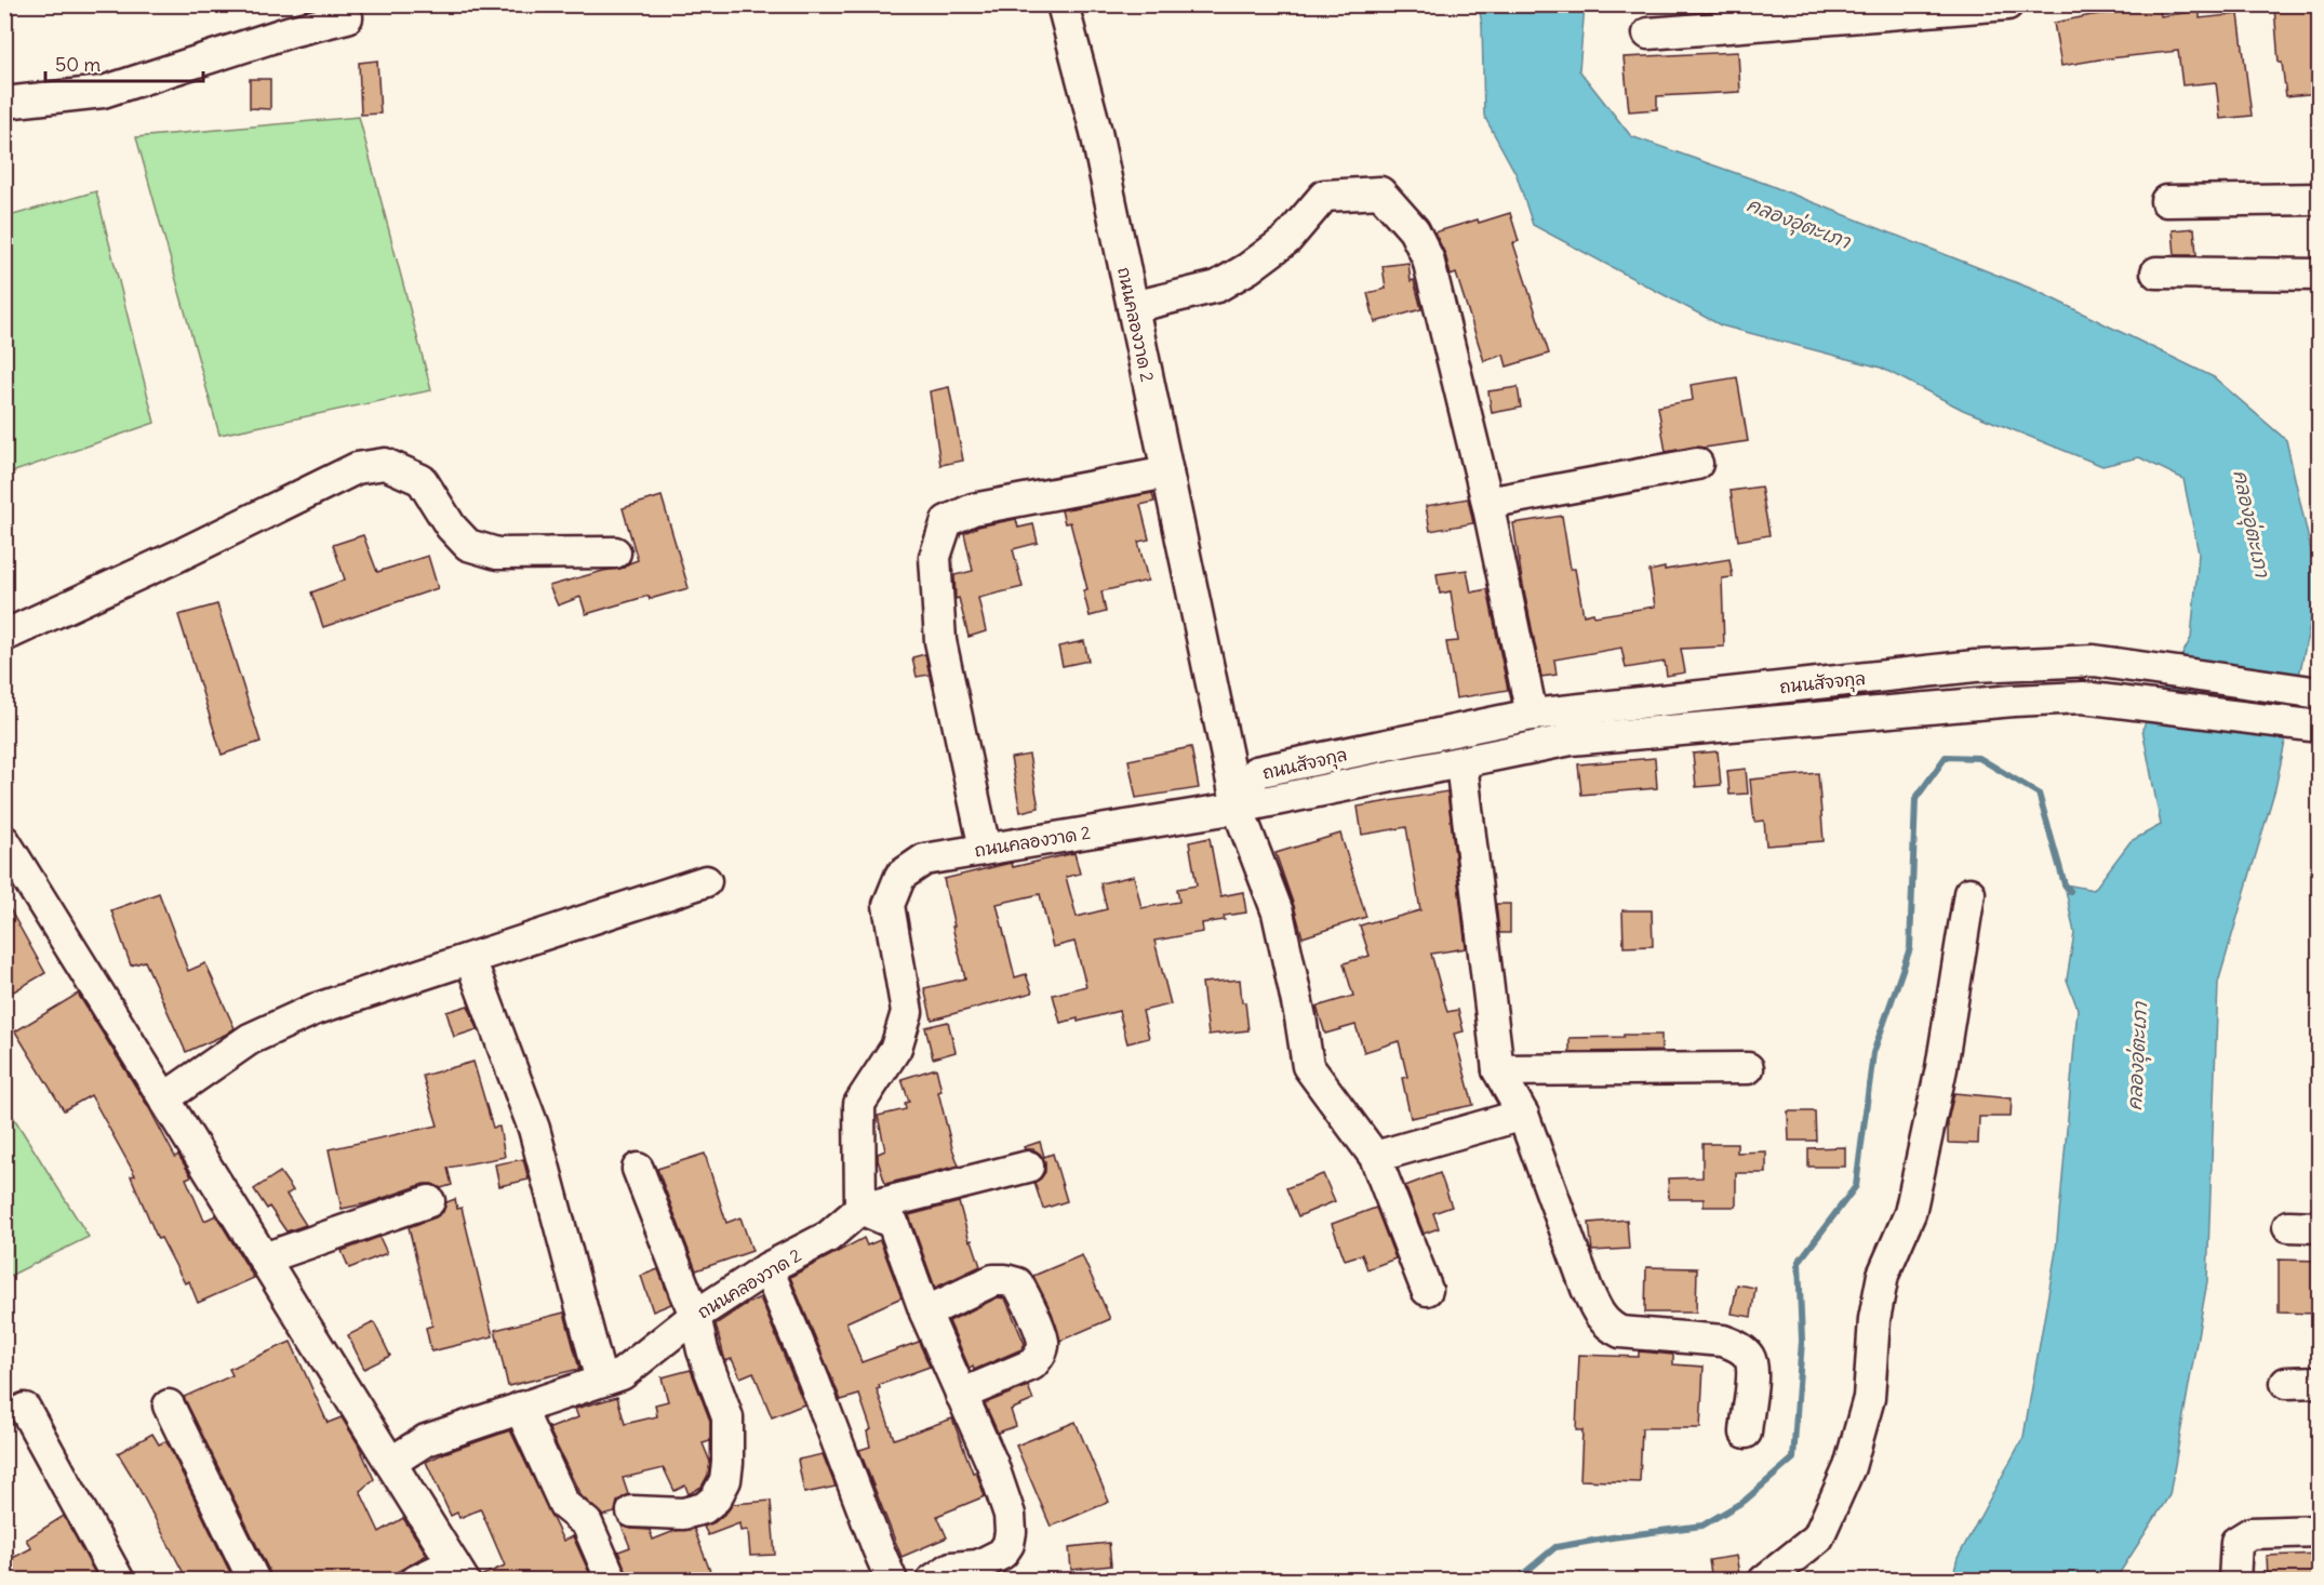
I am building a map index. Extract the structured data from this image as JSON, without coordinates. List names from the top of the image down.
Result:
{
  "streets": {
    "street": ["ถนนคลองวาด 2", "ถนนสัจจกุล"]
  },
  "crossings": [
    ["ถนนคลองวาด 2", "ถนนสัจจกุล"]
  ],
  "water": ["คลองอุ่ตะเภา"],
  "scale_bar": "50 m"
}
